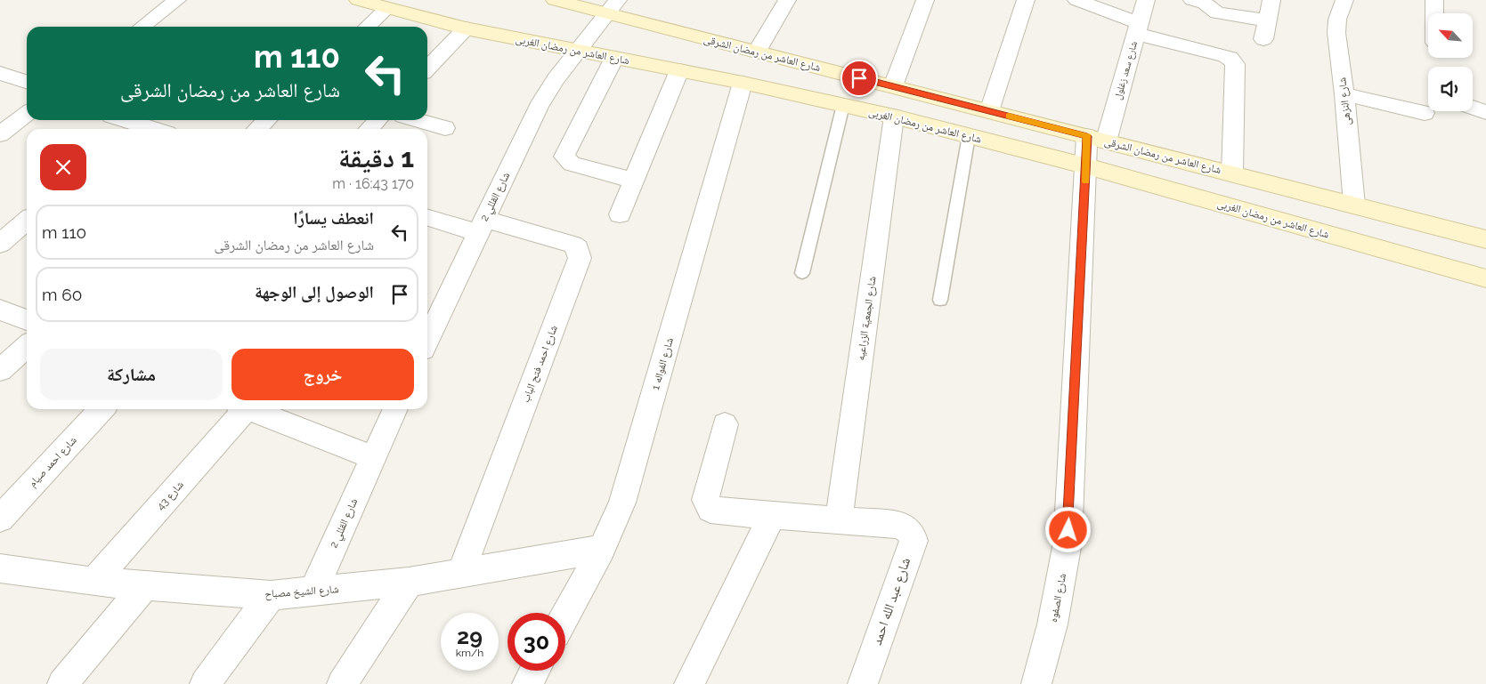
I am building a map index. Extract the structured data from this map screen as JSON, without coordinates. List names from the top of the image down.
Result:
{
  "streets": {
    "street": [
      "شارع العاشر من رمضان الغربى",
      "شارع العاشر من رمضان الشرقى",
      "شارع سعد زغلول",
      "شارع النزهى",
      "شارع القللي 2",
      "شارع الجمعية الزراعيه",
      "شارع احمد فتح الباب",
      "شارع الفواله 1",
      "شارع احمد صيام",
      "شارع 43",
      "شارع الشيخ مصباح",
      "شارع الصفوه",
      "شارع عبد الله احمد"
    ]
  },
  "crossings": [
    ["شارع العاشر من رمضان الغربى", "شارع القللي 2"],
    ["شارع العاشر من رمضان الغربى", "شارع الجمعية الزراعيه"],
    ["شارع العاشر من رمضان الغربى", "شارع الفواله 1"],
    ["شارع العاشر من رمضان الغربى", "شارع الصفوه"],
    ["شارع العاشر من رمضان الشرقى", "شارع سعد زغلول"],
    ["شارع العاشر من رمضان الشرقى", "شارع النزهى"],
    ["شارع العاشر من رمضان الشرقى", "شارع القللي 2"],
    ["شارع العاشر من رمضان الشرقى", "شارع الصفوه"],
    ["شارع سعد زغلول", "شارع الصفوه"],
    ["شارع القللي 2", "شارع احمد فتح الباب"],
    ["شارع القللي 2", "شارع الشيخ مصباح"],
    ["شارع الجمعية الزراعيه", "شارع عبد الله احمد"],
    ["شارع احمد فتح الباب", "شارع الشيخ مصباح"],
    ["شارع الفواله 1", "شارع الشيخ مصباح"],
    ["شارع 43", "شارع الشيخ مصباح"]
  ],
  "north": "top left",
  "page": {
    "turn": ["110 m", "شارع العاشر من رمضان الشرقى"],
    "heading": ["1 دقيقة", "170 m · 16:43"],
    "list": [
      {
        "name": "انعطف يسارًا",
        "note": "شارع العاشر من رمضان الشرقى",
        "value": "110 m"
      },
      {
        "name": "الوصول إلى الوجهة",
        "value": "60 m"
      }
    ],
    "buttons": ["خروج", "مشاركة"],
    "speed": "29 km/h",
    "limit": "30"
  }
}
